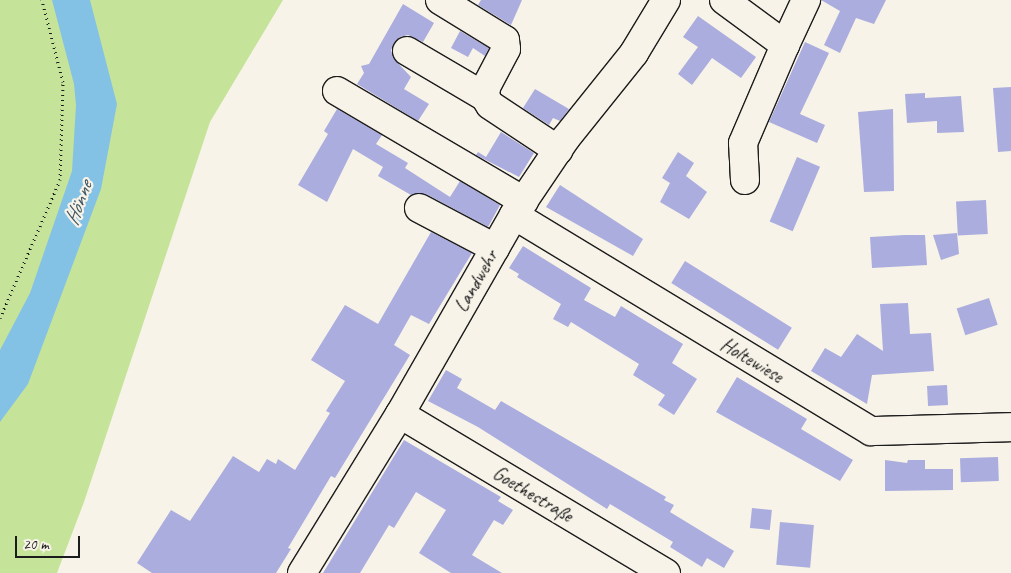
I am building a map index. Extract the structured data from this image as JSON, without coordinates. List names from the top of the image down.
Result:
{
  "streets": {
    "street": ["Landwehr", "Holtewiese", "Goethestraße"]
  },
  "crossings": [
    ["Landwehr", "Holtewiese"],
    ["Landwehr", "Goethestraße"]
  ],
  "water": ["Hönne"],
  "scale_bar": "20 m"
}
